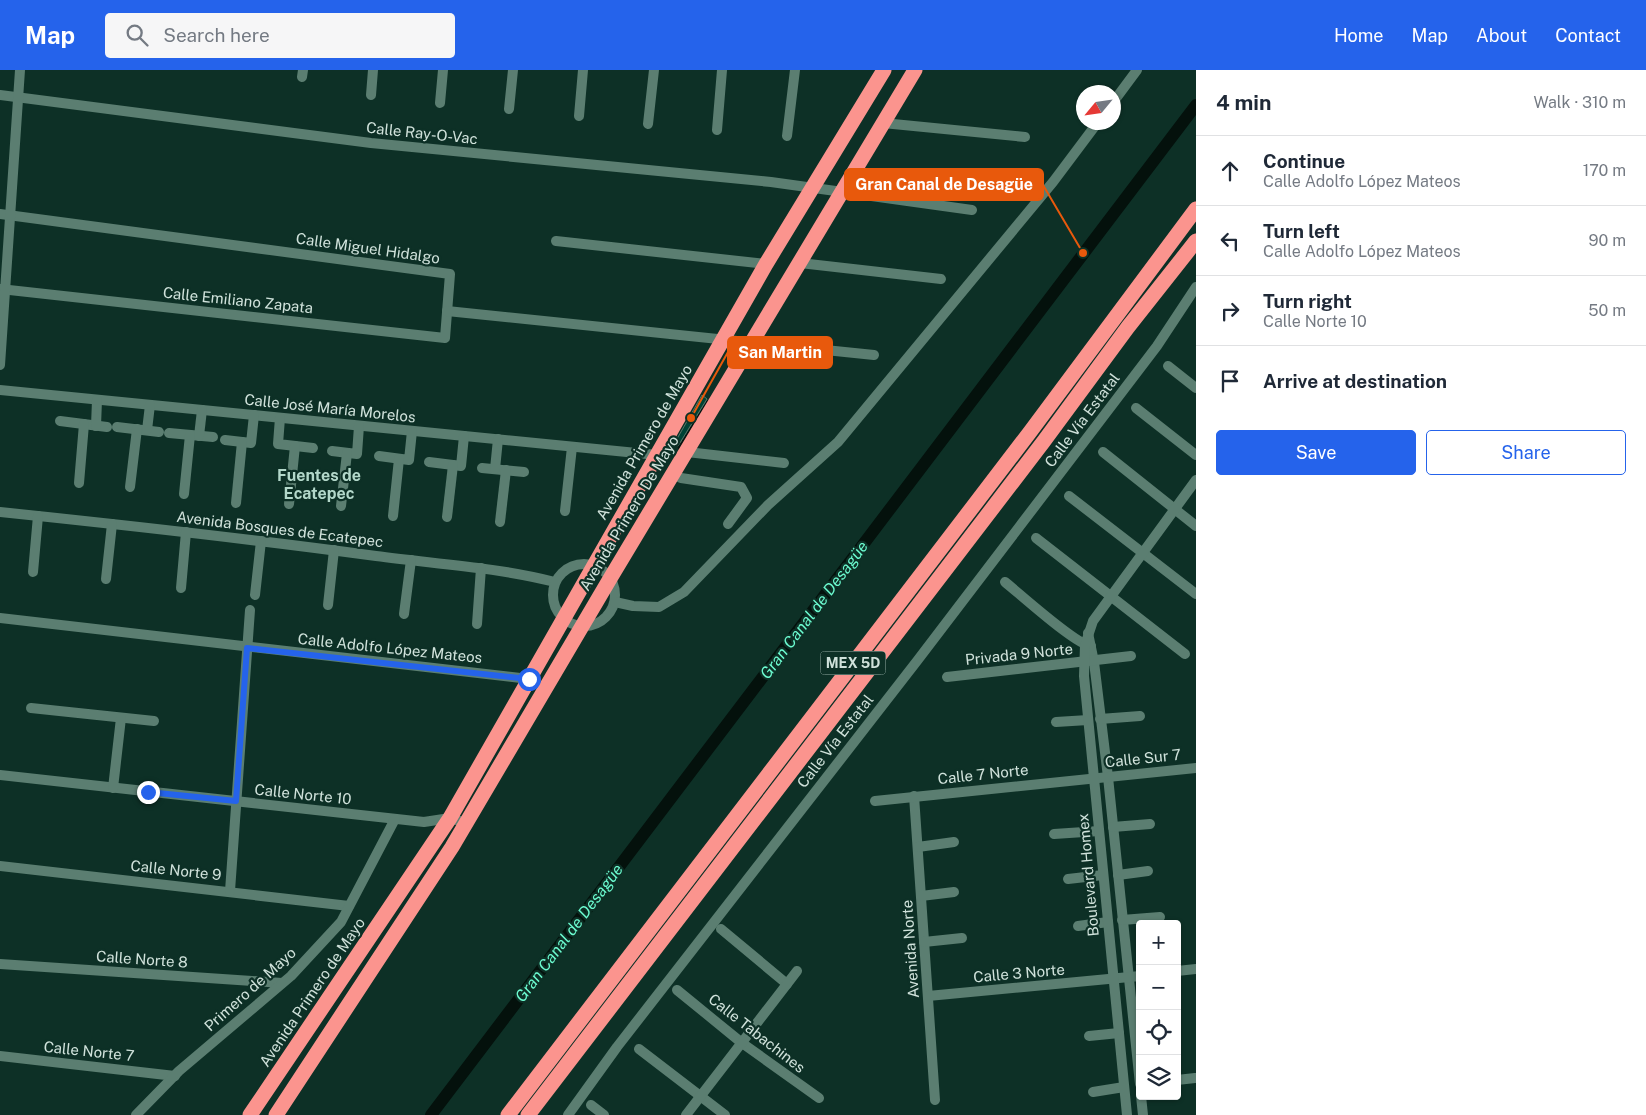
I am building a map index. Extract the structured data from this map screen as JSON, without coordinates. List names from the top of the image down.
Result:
{
  "streets": {
    "highway": ["Avenida Primero de Mayo", "Avenida Primero De Mayo", "MEX 5D"],
    "street": [
      "Calle Ray-O-Vac",
      "Calle Miguel Hidalgo",
      "Calle Emiliano Zapata",
      "Calle José María Morelos",
      "Calle Vía Estatal",
      "Avenida Bosques de Ecatepec",
      "Calle Adolfo López Mateos",
      "Privada 9 Norte",
      "Calle Sur 7",
      "Calle 7 Norte",
      "Calle Norte 10",
      "Calle Norte 9",
      "Boulevard Homex",
      "Avenida Norte",
      "Calle Norte 8",
      "Calle 3 Norte",
      "Primero de Mayo",
      "Calle Tabachines",
      "Calle Norte 7"
    ]
  },
  "crossings": [
    ["Calle Ray-O-Vac", "Avenida Primero de Mayo"],
    ["Calle Ray-O-Vac", "Avenida Primero De Mayo"],
    ["Calle Miguel Hidalgo", "Calle Emiliano Zapata"],
    ["Calle José María Morelos", "Avenida Primero de Mayo"],
    ["Avenida Primero de Mayo", "Calle Adolfo López Mateos"],
    ["Avenida Primero de Mayo", "Calle Norte 10"],
    ["Avenida Primero De Mayo", "Calle Norte 10"],
    ["Privada 9 Norte", "Boulevard Homex"],
    ["Calle Sur 7", "Calle 7 Norte"],
    ["Calle Sur 7", "Boulevard Homex"],
    ["Calle 7 Norte", "Boulevard Homex"],
    ["Calle 7 Norte", "Avenida Norte"],
    ["Calle Norte 10", "Primero de Mayo"],
    ["Calle Norte 9", "Primero de Mayo"],
    ["Boulevard Homex", "Calle 3 Norte"],
    ["Avenida Norte", "Calle 3 Norte"],
    ["Calle Norte 8", "Primero de Mayo"],
    ["Primero de Mayo", "Calle Norte 7"]
  ],
  "districts": ["Fuentes de Ecatepec"],
  "water": ["Gran Canal de Desagüe"],
  "places": ["Gran Canal de Desagüe", "San Martin"],
  "north": "bottom left",
  "page": {
    "header": "Map",
    "search": "Search here",
    "nav": [
      "Home",
      "Map",
      "About",
      "Contact"
    ],
    "heading": ["4 min", "Walk · 310 m"],
    "list": [
      ["Continue", "Calle Adolfo López Mateos", "170 m"],
      ["Turn left", "Calle Adolfo López Mateos", "90 m"],
      ["Turn right", "Calle Norte 10", "50 m"],
      "Arrive at destination"
    ],
    "buttons": ["Save", "Share"],
    "map_buttons": ["+", "−"]
  }
}
